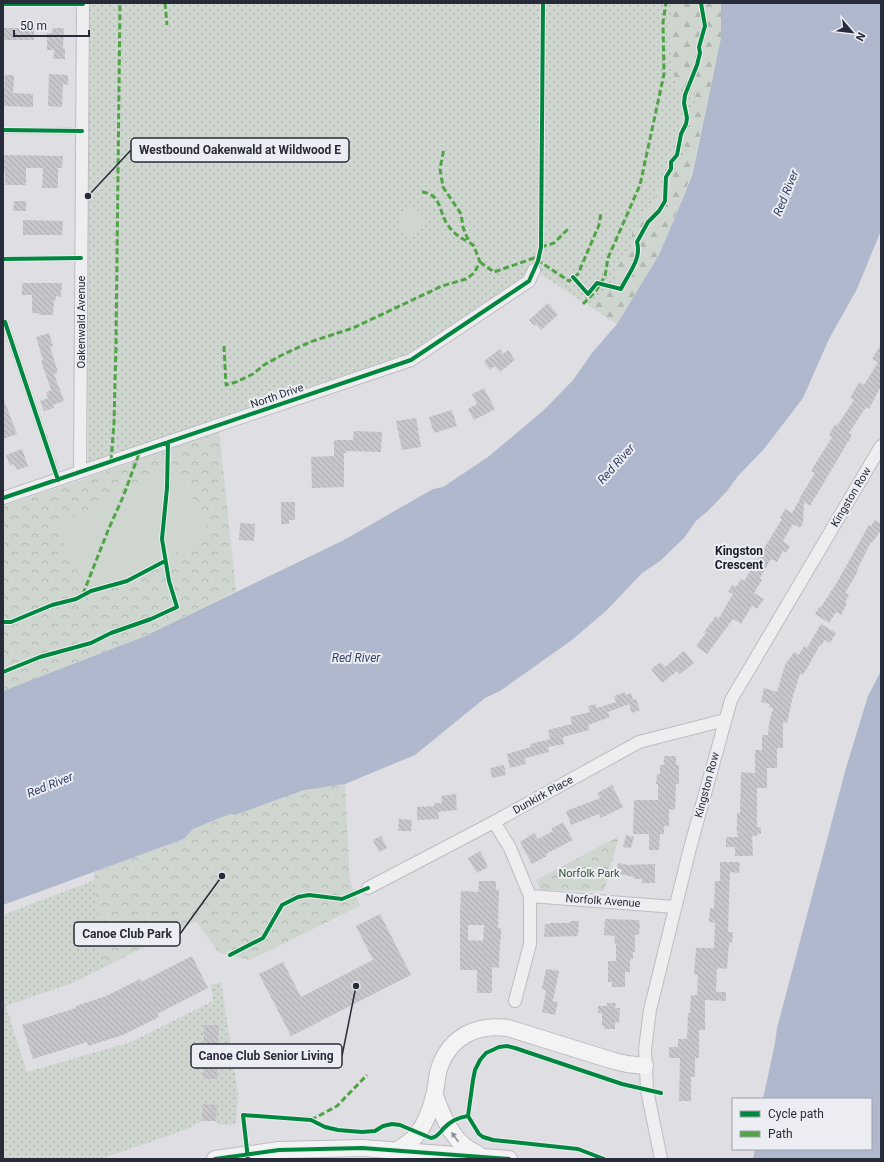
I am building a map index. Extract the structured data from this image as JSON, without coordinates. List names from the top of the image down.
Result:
{
  "streets": {
    "street": [
      "Oakenwald Avenue",
      "North Drive",
      "Kingston Row",
      "Dunkirk Place",
      "Norfolk Avenue"
    ]
  },
  "crossings": [
    ["Oakenwald Avenue", "North Drive"],
    ["Kingston Row", "Dunkirk Place"],
    ["Kingston Row", "Norfolk Avenue"]
  ],
  "districts": ["Kingston Crescent"],
  "water": ["Red River"],
  "parks": ["Norfolk Park"],
  "places": ["Westbound Oakenwald at Wildwood E", "Canoe Club Park", "Canoe Club Senior Living"],
  "legend": ["Cycle path", "Path"],
  "scale_bar": "50 m",
  "north": "bottom right"
}
